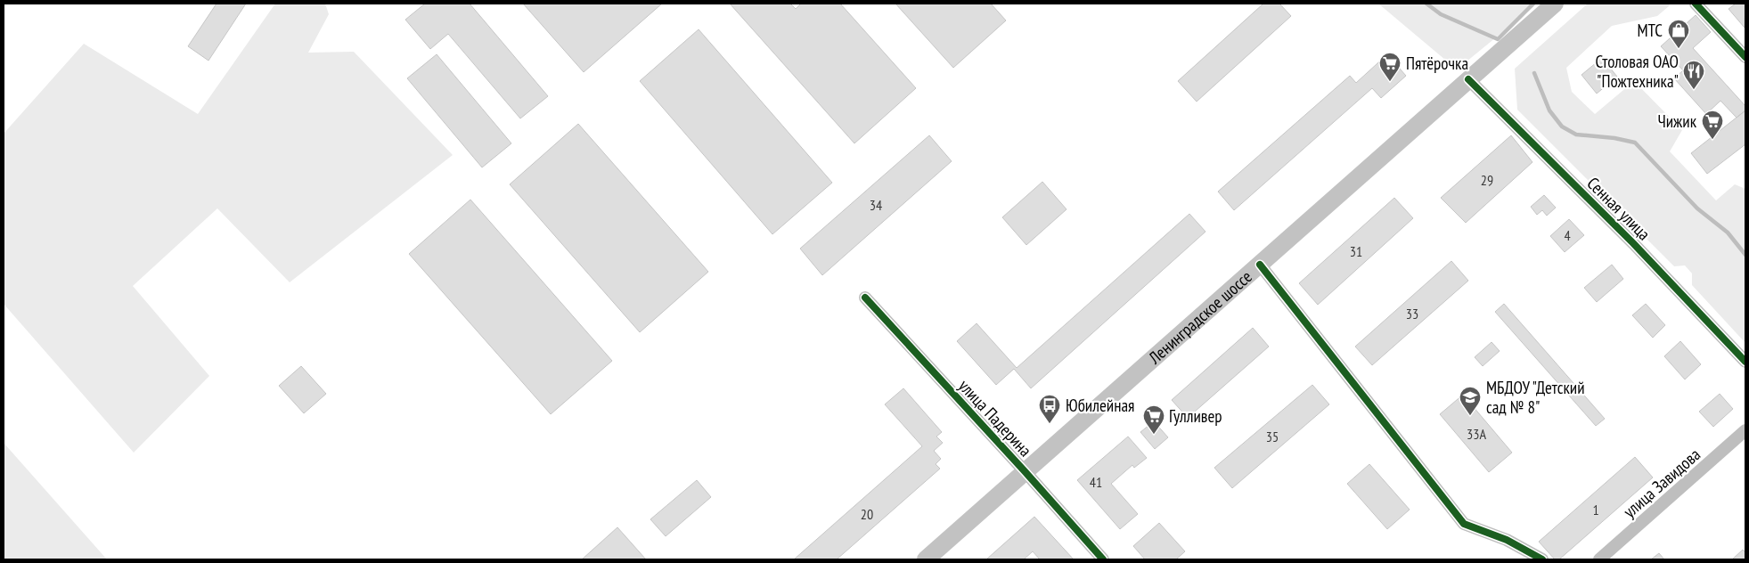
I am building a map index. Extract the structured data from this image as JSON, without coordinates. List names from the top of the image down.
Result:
{
  "streets": {
    "main road": ["Ленинградское шоссе"],
    "street": ["Сенная улица", "улица Падерина", "улица Завидова"]
  },
  "crossings": [
    ["Сенная улица", "Ленинградское шоссе"],
    ["Ленинградское шоссе", "улица Падерина"]
  ],
  "places": {
    "shop": ["МТС"],
    "supermarket": ["Пятёрочка", "Чижик", "Гулливер"],
    "restaurant": ["Столовая ОАО \"Пожтехника\""],
    "school or university": ["МБДОУ \"Детский сад № 8\""],
    "bus stop": ["Юбилейная"]
  },
  "house_numbers": [
    "29",
    "34",
    "4",
    "31",
    "33",
    "33А",
    "35",
    "41",
    "1",
    "20"
  ]
}
